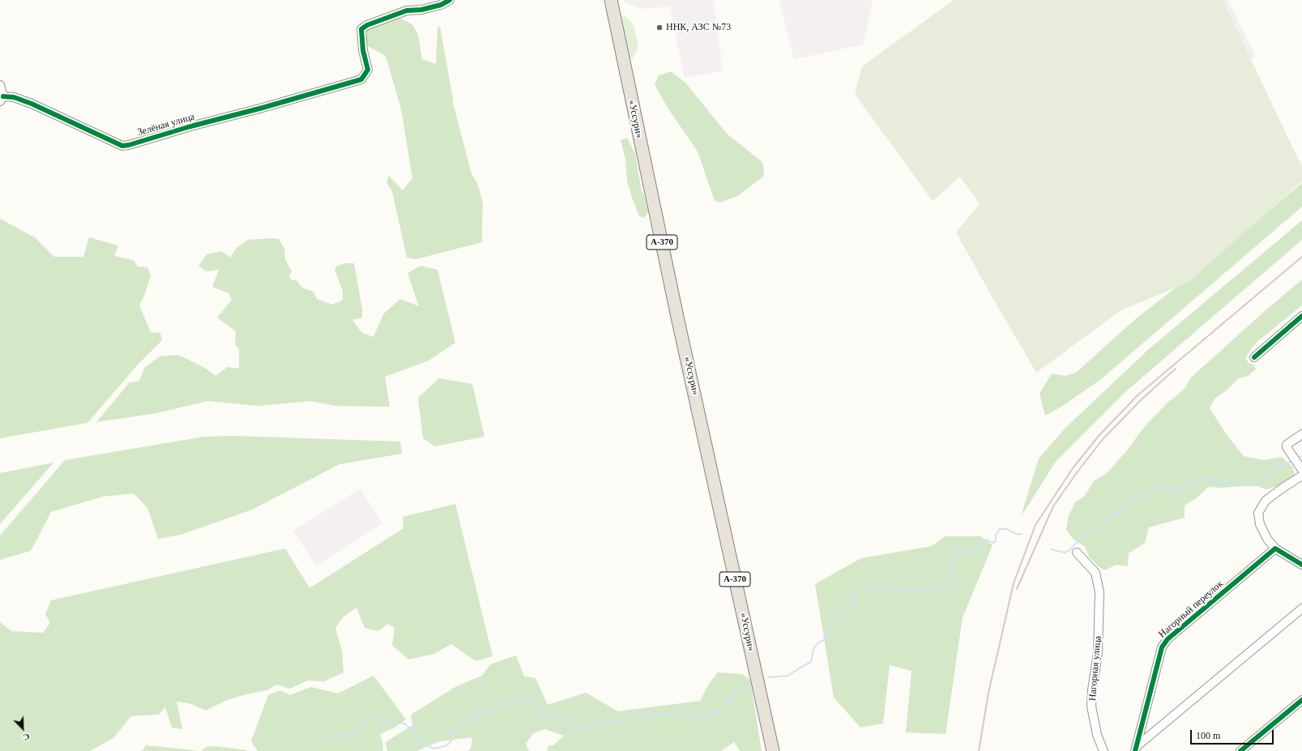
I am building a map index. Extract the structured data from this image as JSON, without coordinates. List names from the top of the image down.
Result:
{
  "streets": {
    "highway": ["«Уссури»", "А-370"],
    "street": ["Зелёная улица", "Нагорный переулок", "Нагорная улица"]
  },
  "places": ["ННК, АЗС №73"],
  "scale_bar": "100 m",
  "north": "bottom right"
}
